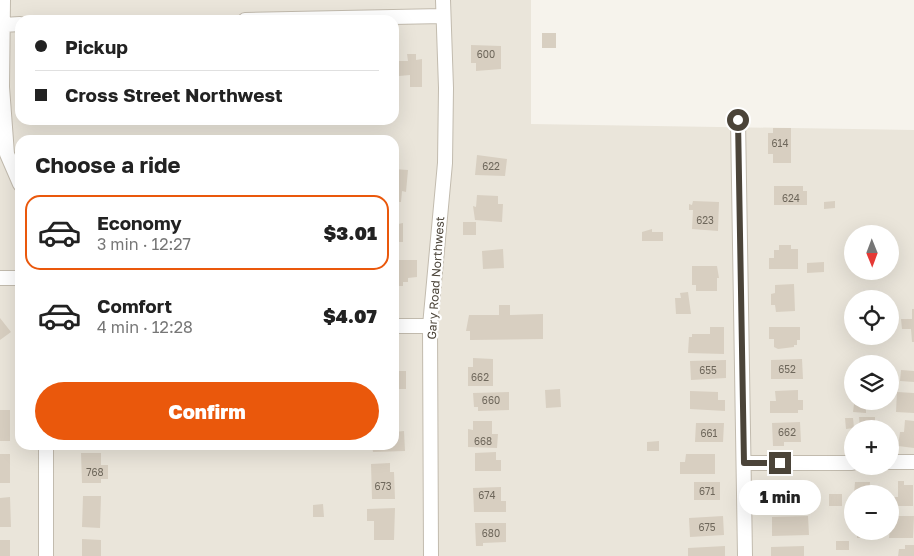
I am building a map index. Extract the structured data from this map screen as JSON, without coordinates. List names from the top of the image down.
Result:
{
  "streets": {
    "street": ["Gary Road Northwest"]
  },
  "house_numbers": [
    "600",
    "614",
    "622",
    "624",
    "623",
    "652",
    "655",
    "662",
    "660",
    "662",
    "661",
    "668",
    "768",
    "673",
    "671",
    "674",
    "675",
    "680"
  ],
  "north": "bottom",
  "page": {
    "banner": ["Pickup", "Cross Street Northwest"],
    "heading": "Choose a ride",
    "list": [
      {
        "name": "Economy",
        "note": "3 min · 12:27",
        "value": "$3.01"
      },
      {
        "name": "Comfort",
        "note": "4 min · 12:28",
        "value": "$4.07"
      }
    ],
    "map_buttons": ["+", "−"],
    "buttons": "Confirm",
    "bubble": "1 min"
  }
}
